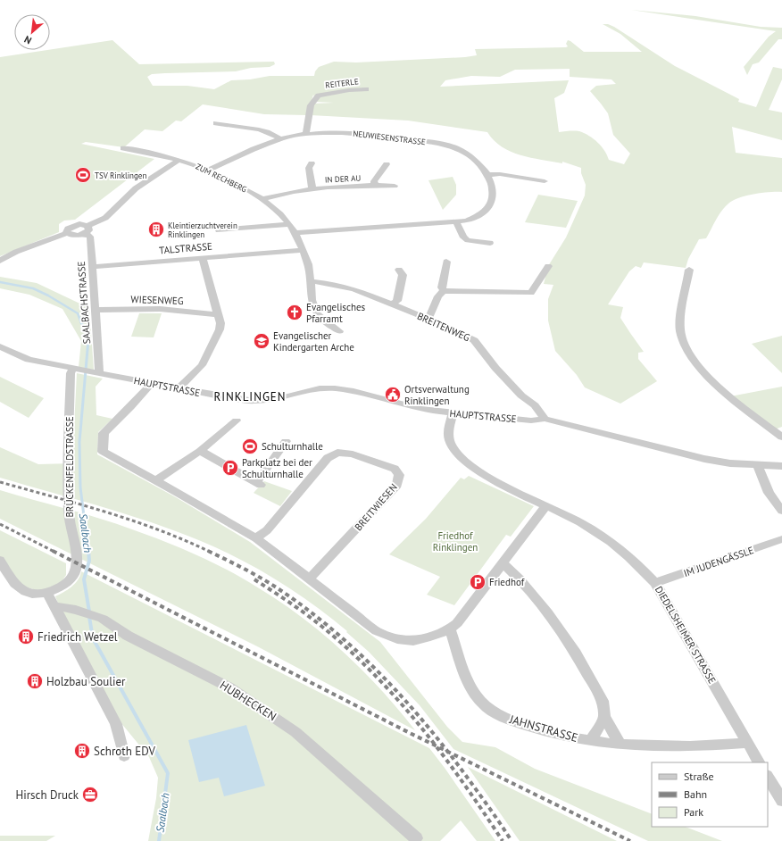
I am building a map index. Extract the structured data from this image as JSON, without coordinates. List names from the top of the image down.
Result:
{
  "streets": {
    "street": [
      "REITERLE",
      "NEUWIESENSTRASSE",
      "ZUM RECHBERG",
      "IN DER AU",
      "TALSTRASSE",
      "WIESENWEG",
      "SAALBACHSTRASSE",
      "BREITENWEG",
      "HAUPTSTRASSE",
      "BRÜCKENFELDSTRASSE",
      "BREITWIESEN",
      "IM JUDENGÄSSLE",
      "DIEDELSHEIMER STRASSE",
      "HUBHECKEN",
      "JAHNSTRASSE"
    ]
  },
  "crossings": [
    ["REITERLE", "NEUWIESENSTRASSE"],
    ["NEUWIESENSTRASSE", "ZUM RECHBERG"],
    ["ZUM RECHBERG", "IN DER AU"],
    ["ZUM RECHBERG", "TALSTRASSE"],
    ["ZUM RECHBERG", "BREITENWEG"],
    ["TALSTRASSE", "SAALBACHSTRASSE"],
    ["WIESENWEG", "SAALBACHSTRASSE"],
    ["SAALBACHSTRASSE", "HAUPTSTRASSE"],
    ["BREITENWEG", "HAUPTSTRASSE"],
    ["HAUPTSTRASSE", "BRÜCKENFELDSTRASSE"],
    ["HAUPTSTRASSE", "DIEDELSHEIMER STRASSE"],
    ["IM JUDENGÄSSLE", "DIEDELSHEIMER STRASSE"],
    ["DIEDELSHEIMER STRASSE", "JAHNSTRASSE"]
  ],
  "districts": ["RINKLINGEN"],
  "water": ["Saalbach"],
  "parks": ["Friedhof Rinklingen"],
  "places": {
    "sports": ["TSV Rinklingen", "Schulturnhalle"],
    "building": [
      "Kleintierzuchtverein Rinklingen",
      "Friedrich Wetzel",
      "Holzbau Soulier",
      "Schroth EDV"
    ],
    "church": ["Evangelisches Pfarramt"],
    "school or university": ["Evangelischer Kindergarten Arche"],
    "public building": ["Ortsverwaltung Rinklingen"],
    "parking": ["Parkplatz bei der Schulturnhalle", "Friedhof"],
    "office": ["Hirsch Druck"]
  },
  "legend": ["Straße", "Bahn", "Park"],
  "north": "bottom left"
}
